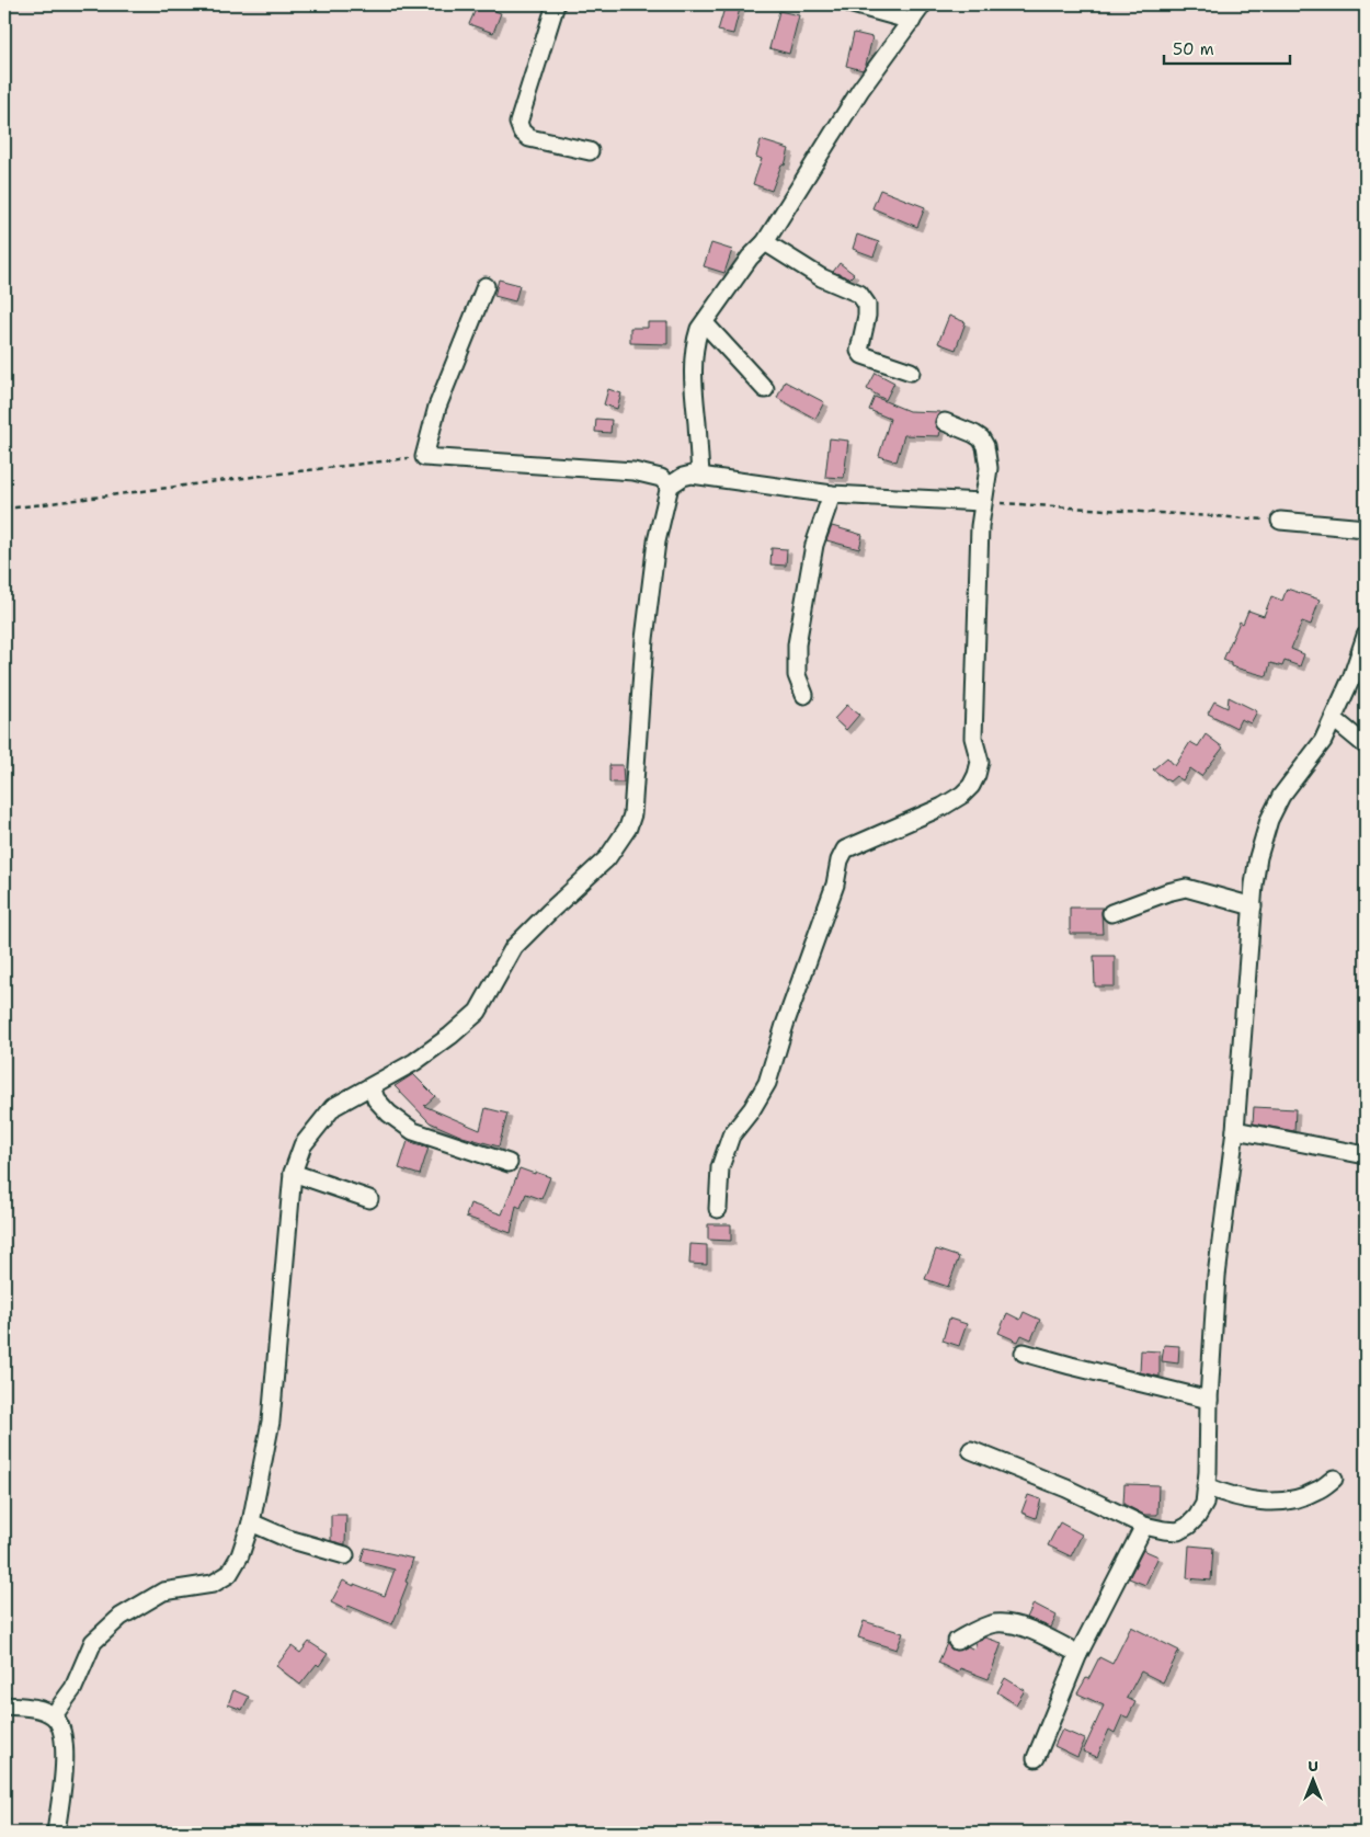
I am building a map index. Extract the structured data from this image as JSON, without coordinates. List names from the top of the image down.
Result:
{
  "scale_bar": "50 m",
  "north": "top"
}
